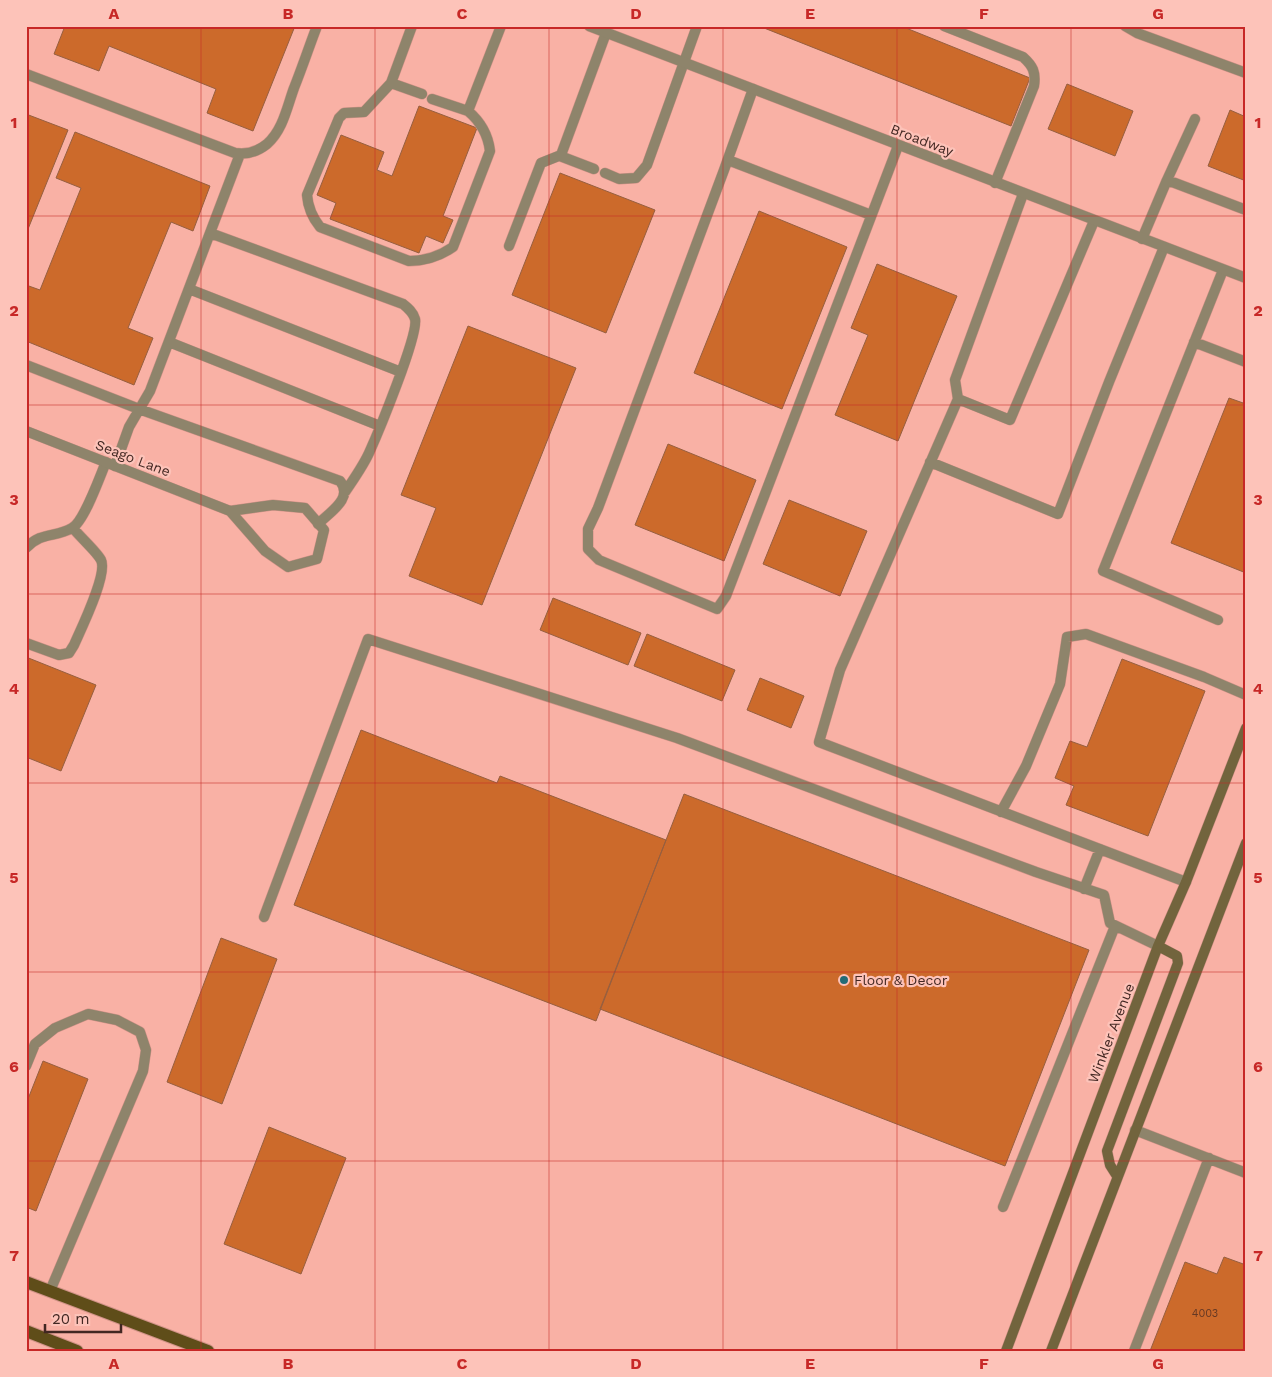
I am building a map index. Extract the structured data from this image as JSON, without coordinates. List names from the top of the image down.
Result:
{
  "streets": {
    "street": ["Broadway", "Seago Lane", "Winkler Avenue"]
  },
  "places": ["Floor & Decor"],
  "house_numbers": ["4003"],
  "scale_bar": "20 m",
  "grid": {
    "columns": [
      "A",
      "B",
      "C",
      "D",
      "E",
      "F",
      "G"
    ],
    "rows": [
      "1",
      "2",
      "3",
      "4",
      "5",
      "6",
      "7"
    ]
  }
}
